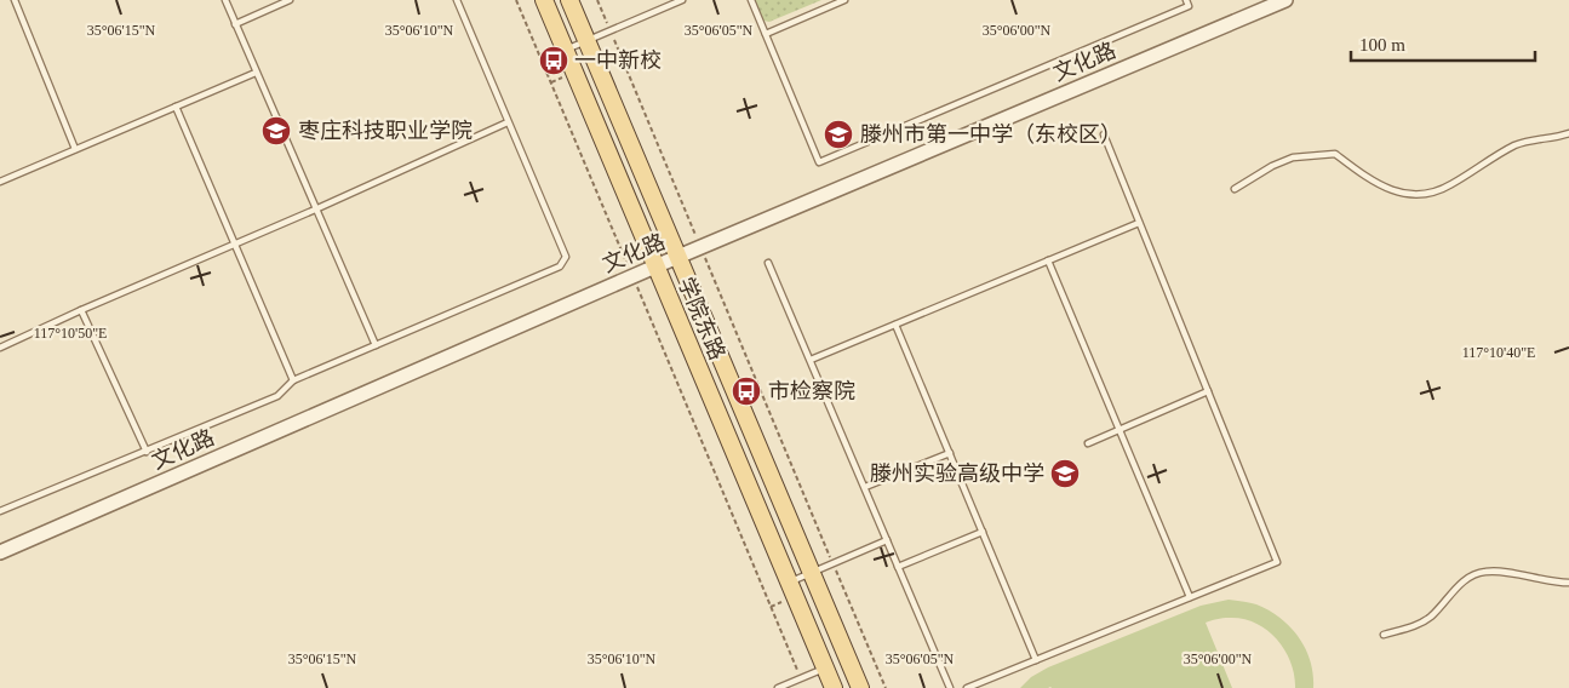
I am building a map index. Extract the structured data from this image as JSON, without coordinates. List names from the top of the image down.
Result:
{
  "streets": {
    "main road": ["学院东路"],
    "street": ["文化路"]
  },
  "crossings": [
    ["文化路", "学院东路"]
  ],
  "places": {
    "bus stop": ["一中新校", "市检察院"],
    "school or university": ["枣庄科技职业学院", "滕州市第一中学（东校区）", "滕州实验高级中学"]
  },
  "scale_bar": "100 m",
  "coordinates": [
    "35°06'15\"N",
    "35°06'10\"N",
    "35°06'05\"N",
    "35°06'00\"N",
    "117°10'50\"E",
    "117°10'40\"E"
  ]
}
